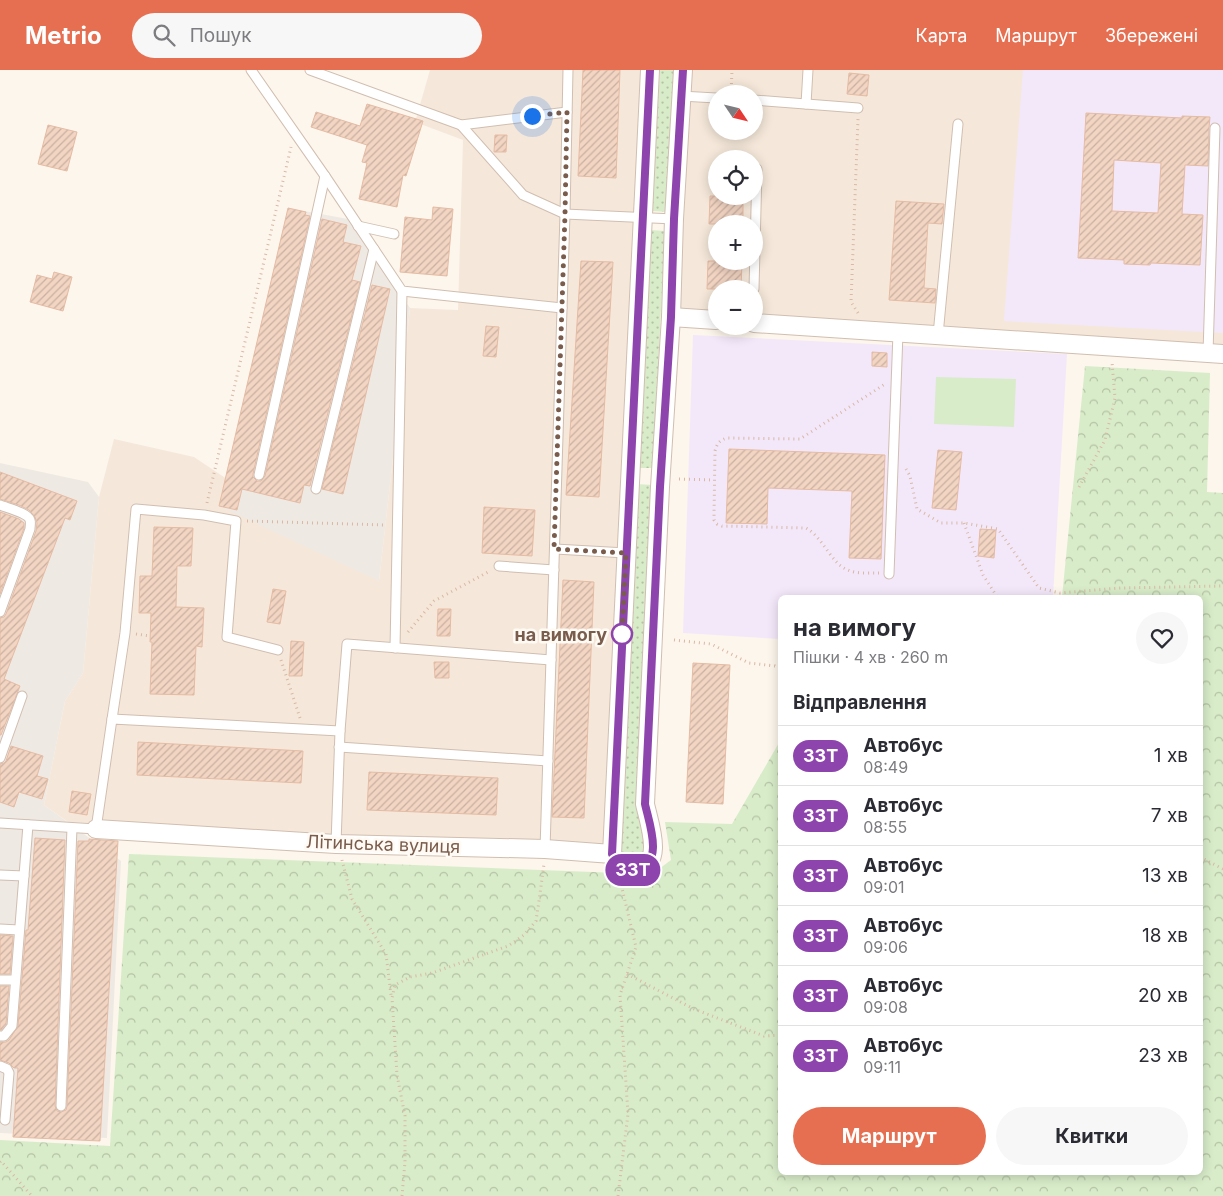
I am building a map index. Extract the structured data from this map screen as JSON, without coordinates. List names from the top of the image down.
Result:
{
  "streets": {
    "street": ["Літинська вулиця"]
  },
  "places": ["на вимогу"],
  "lines": ["bus line 33T"],
  "north": "bottom right",
  "page": {
    "header": "Metrio",
    "search": "Пошук",
    "nav": ["Карта", "Маршрут", "Збережені"],
    "on_map": "33T",
    "map_buttons": ["+", "−"],
    "heading": [
      ["на вимогу", "Пішки · 4 хв · 260 m"],
      "Відправлення"
    ],
    "list": [
      {
        "mark": "33T",
        "name": "Автобус",
        "note": "08:49",
        "value": "1 хв"
      },
      {
        "mark": "33T",
        "name": "Автобус",
        "note": "08:55",
        "value": "7 хв"
      },
      {
        "mark": "33T",
        "name": "Автобус",
        "note": "09:01",
        "value": "13 хв"
      },
      {
        "mark": "33T",
        "name": "Автобус",
        "note": "09:06",
        "value": "18 хв"
      },
      {
        "mark": "33T",
        "name": "Автобус",
        "note": "09:08",
        "value": "20 хв"
      },
      {
        "mark": "33T",
        "name": "Автобус",
        "note": "09:11",
        "value": "23 хв"
      }
    ],
    "buttons": ["Маршрут", "Квитки"]
  }
}
